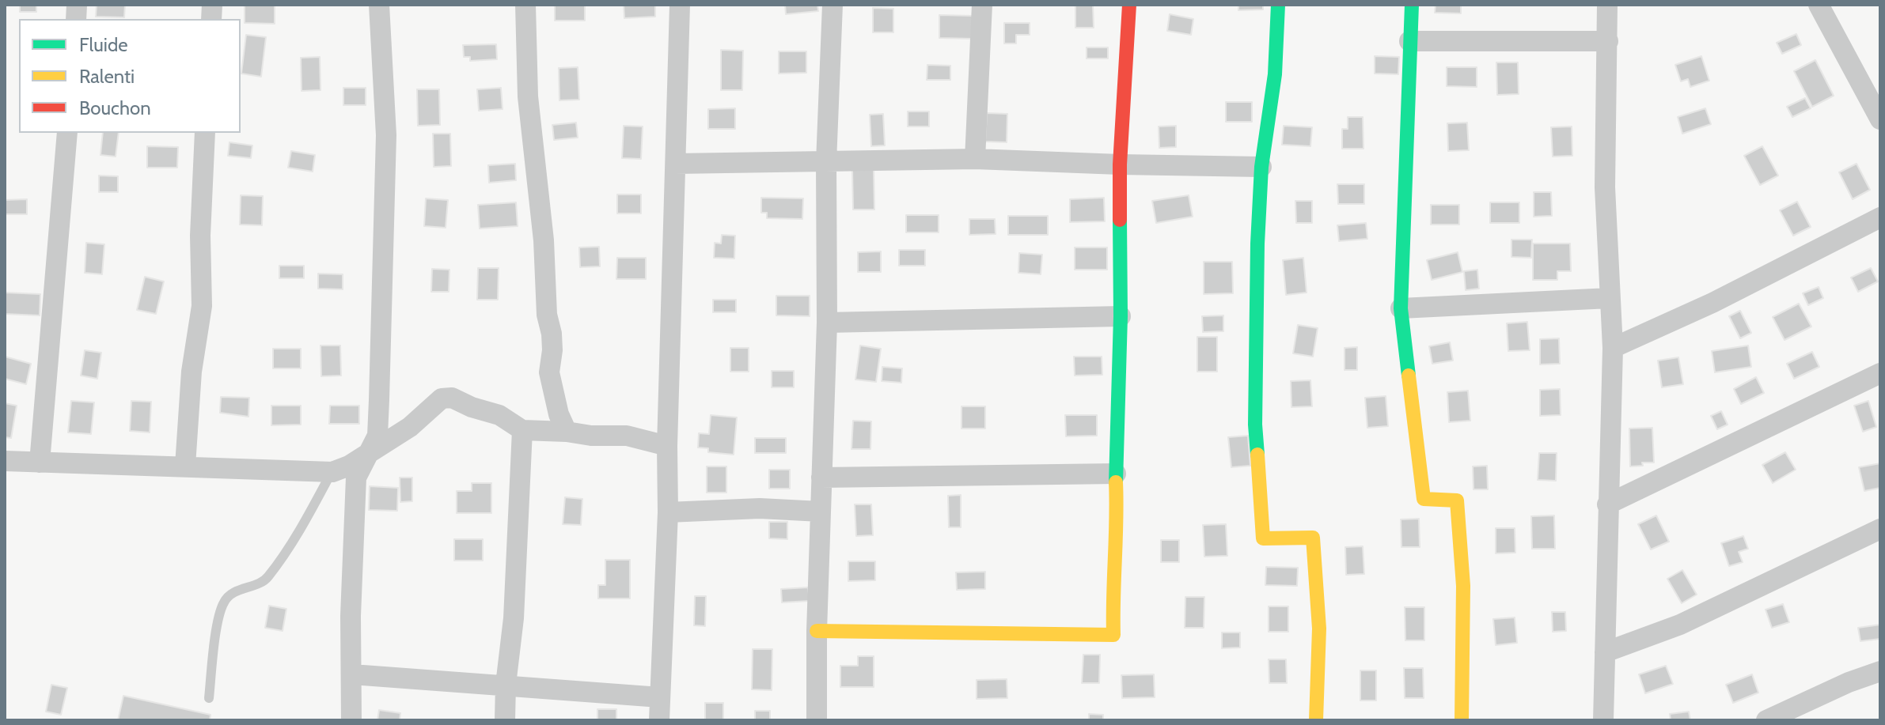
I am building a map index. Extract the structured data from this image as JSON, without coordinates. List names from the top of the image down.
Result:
{
  "legend": ["Fluide", "Ralenti", "Bouchon"]
}
